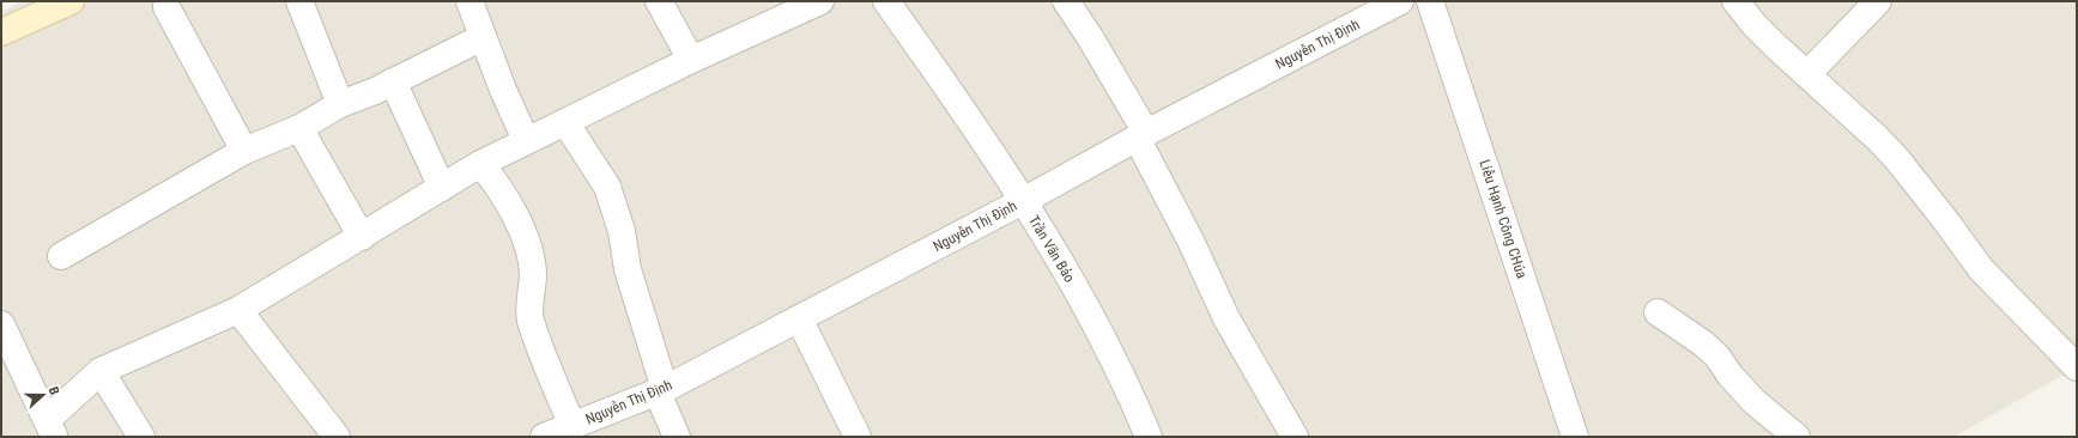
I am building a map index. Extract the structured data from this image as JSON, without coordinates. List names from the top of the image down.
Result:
{
  "streets": {
    "street": ["Nguyễn Thị Định", "Liễu Hạnh Công CHúa", "Trần Văn Bảo"]
  },
  "crossings": [
    ["Nguyễn Thị Định", "Trần Văn Bảo"]
  ],
  "north": "right"
}
